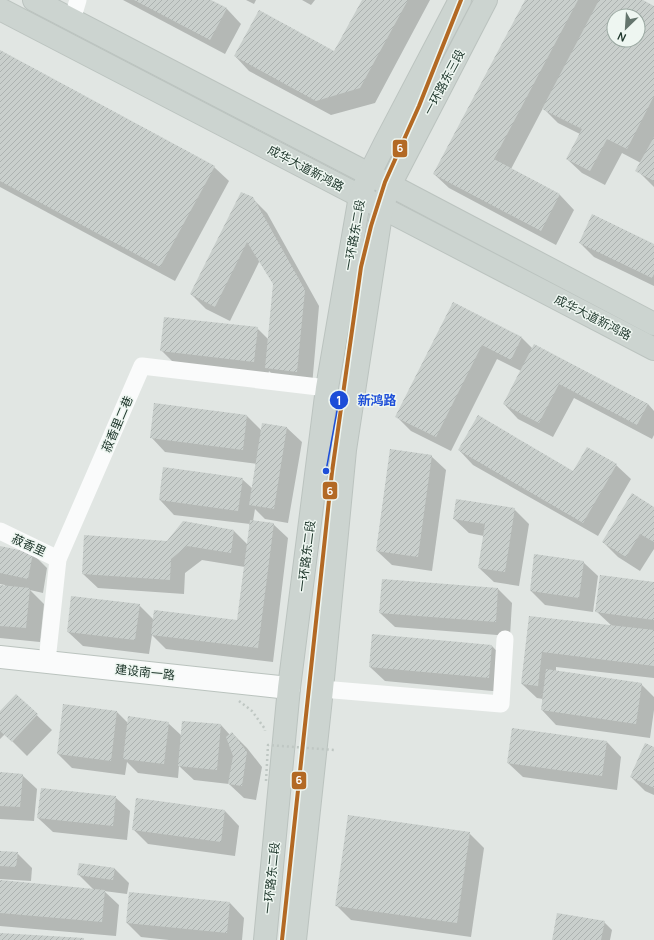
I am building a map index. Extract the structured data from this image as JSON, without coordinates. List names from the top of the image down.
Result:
{
  "streets": {
    "main road": ["一环路东三段", "成华大道新鸿路", "一环路东二段"],
    "street": ["菽香里二巷", "菽香里", "建设南一路"]
  },
  "crossings": [
    ["一环路东三段", "成华大道新鸿路"],
    ["一环路东三段", "一环路东二段"],
    ["成华大道新鸿路", "一环路东二段"],
    ["一环路东二段", "菽香里二巷"],
    ["一环路东二段", "建设南一路"],
    ["菽香里二巷", "菽香里"],
    ["菽香里二巷", "建设南一路"]
  ],
  "places": ["新鸿路"],
  "lines": ["transit line 6"],
  "north": "bottom left"
}
